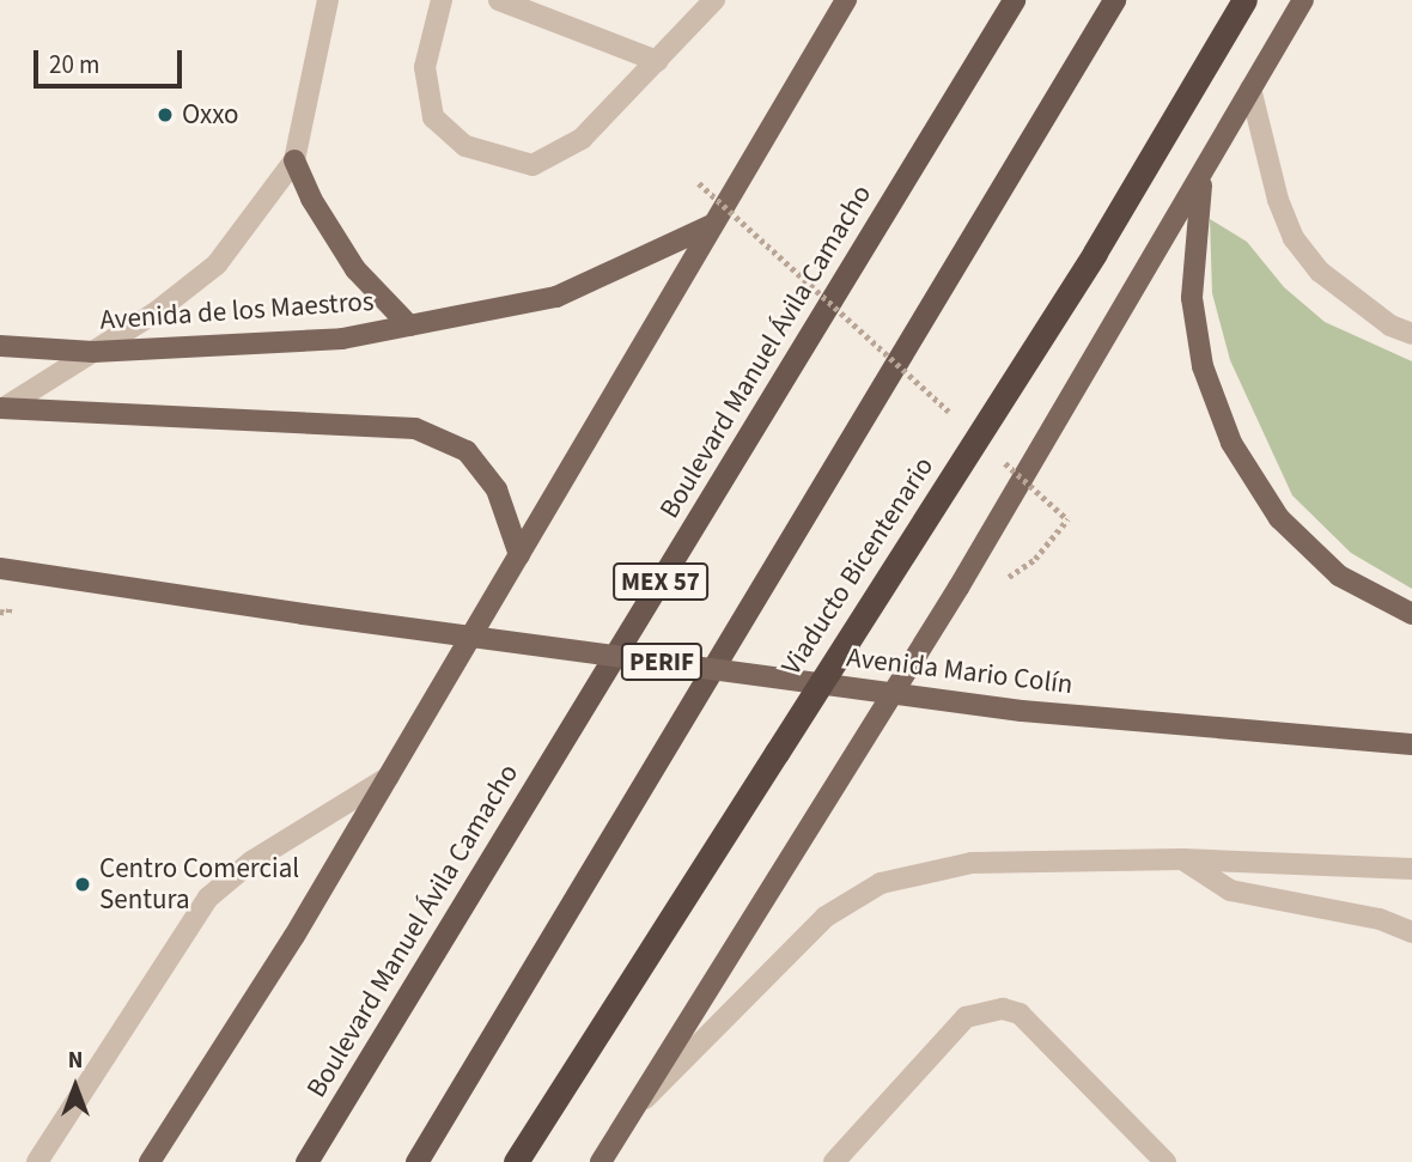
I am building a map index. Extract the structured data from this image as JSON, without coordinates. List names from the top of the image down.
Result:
{
  "streets": {
    "highway": ["Boulevard Manuel Ávila Camacho", "Viaducto Bicentenario", "MEX 57"],
    "main road": ["Avenida de los Maestros", "PERIF", "Avenida Mario Colín"]
  },
  "places": ["Oxxo", "Centro Comercial Sentura"],
  "scale_bar": "20 m",
  "north": "top"
}
